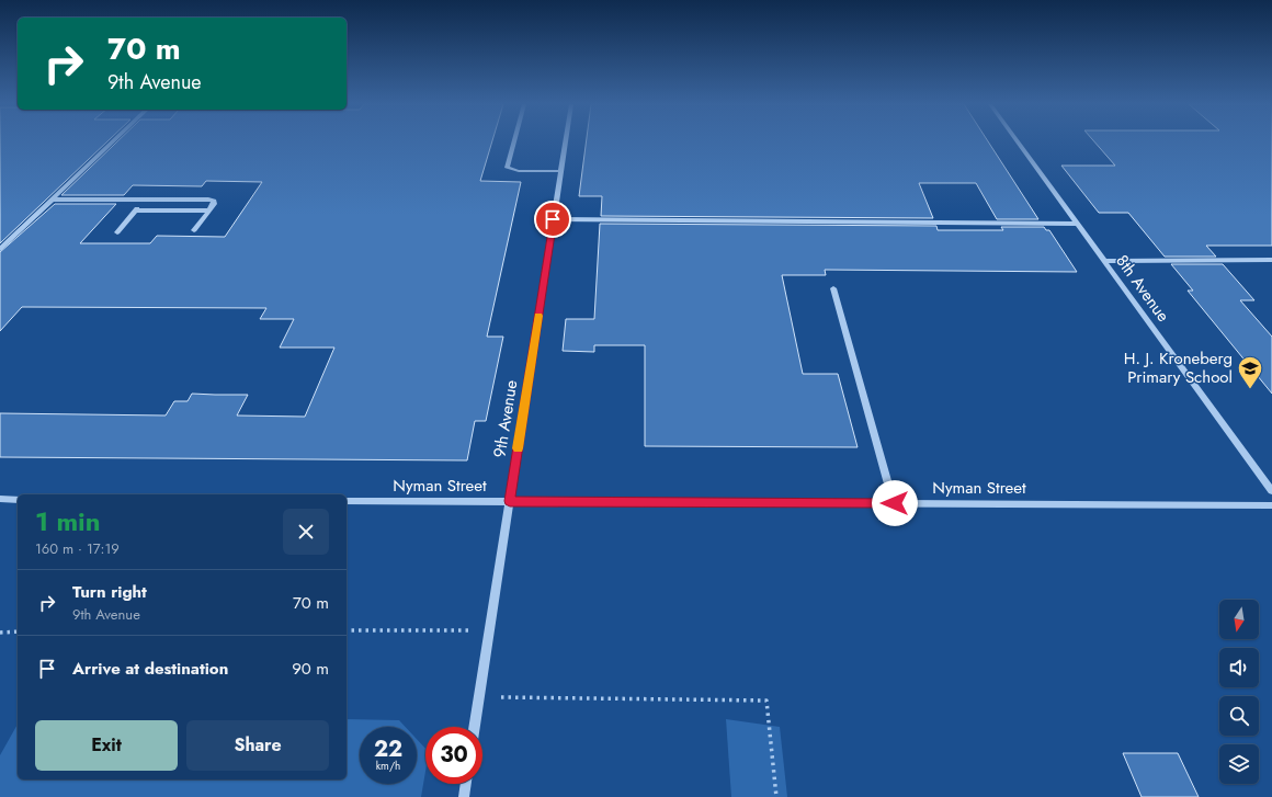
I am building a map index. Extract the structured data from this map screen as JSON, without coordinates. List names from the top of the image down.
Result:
{
  "streets": {
    "street": ["8th Avenue", "9th Avenue", "Nyman Street"]
  },
  "crossings": [
    ["9th Avenue", "Nyman Street"]
  ],
  "places": {
    "school or university": ["H. J. Kroneberg Primary School"]
  },
  "north": "bottom",
  "page": {
    "turn": ["70 m", "9th Avenue"],
    "heading": ["1 min", "160 m · 17:19"],
    "list": [
      {
        "name": "Turn right",
        "note": "9th Avenue",
        "value": "70 m"
      },
      {
        "name": "Arrive at destination",
        "value": "90 m"
      }
    ],
    "buttons": ["Exit", "Share"],
    "speed": "22 km/h",
    "limit": "30"
  }
}
